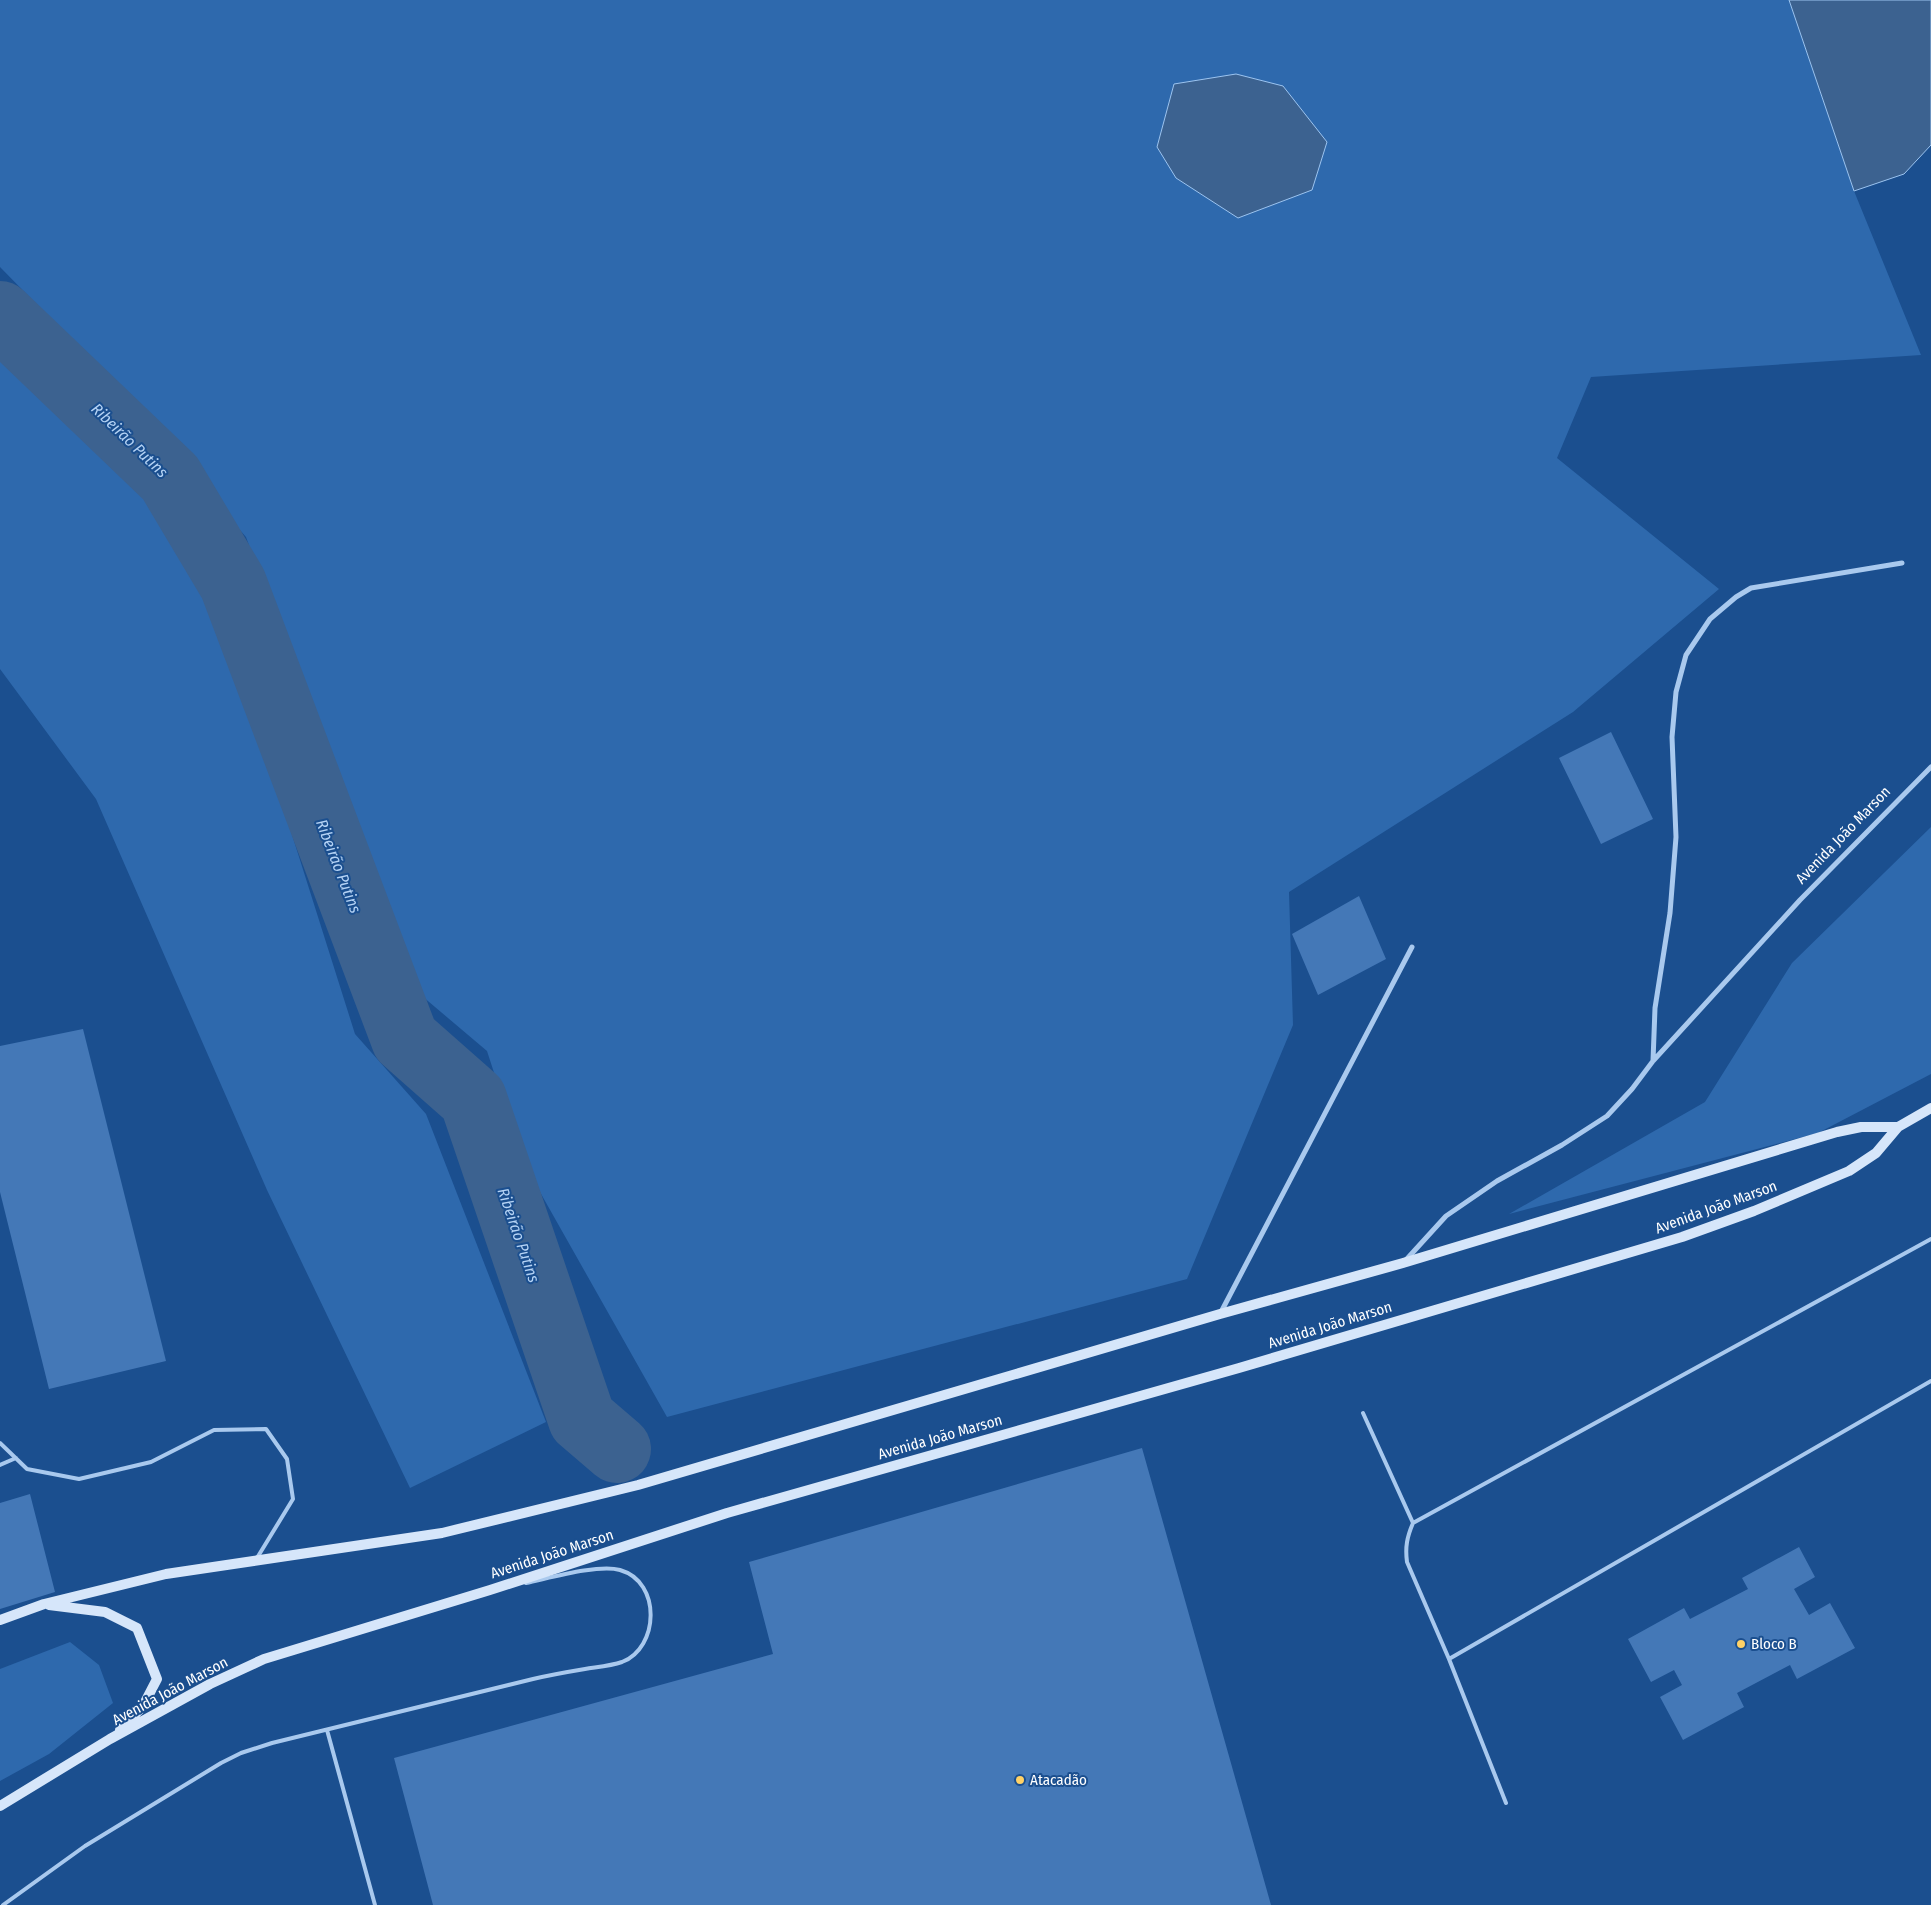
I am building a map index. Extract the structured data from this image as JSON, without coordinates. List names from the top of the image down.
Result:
{
  "streets": {
    "main road": ["Avenida João Marson"]
  },
  "water": ["Ribeirão Putins"],
  "places": ["Bloco B", "Atacadão"]
}
